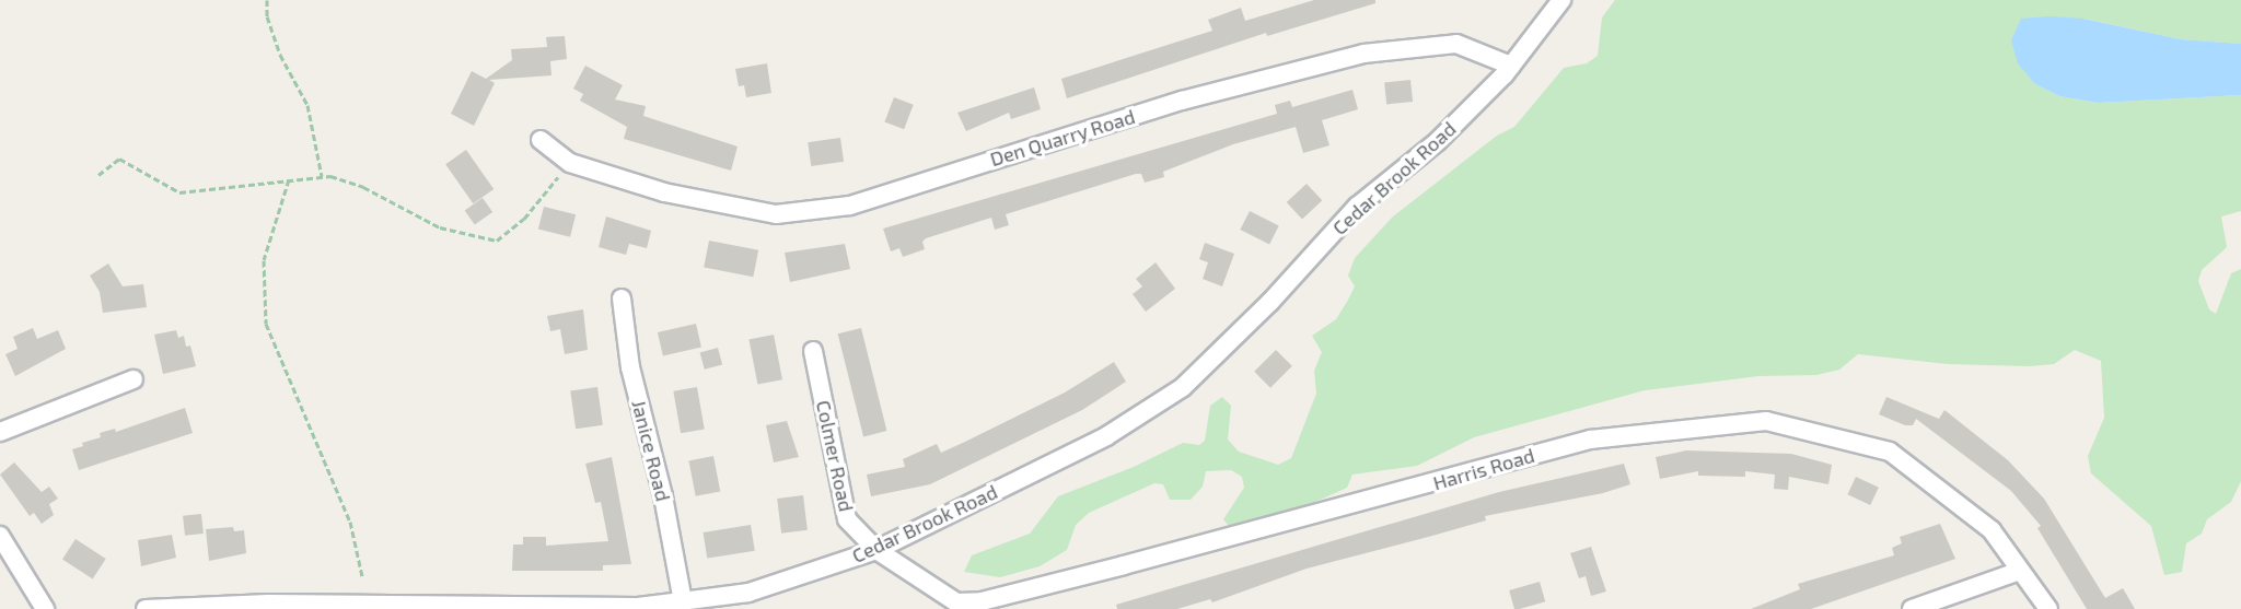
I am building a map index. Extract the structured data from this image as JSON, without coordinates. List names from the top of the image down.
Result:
{
  "streets": {
    "street": [
      "Den Quarry Road",
      "Cedar Brook Road",
      "Janice Road",
      "Colmer Road",
      "Harris Road"
    ]
  },
  "crossings": [
    ["Den Quarry Road", "Cedar Brook Road"],
    ["Cedar Brook Road", "Janice Road"],
    ["Cedar Brook Road", "Colmer Road"],
    ["Cedar Brook Road", "Harris Road"],
    ["Colmer Road", "Harris Road"]
  ]
}
